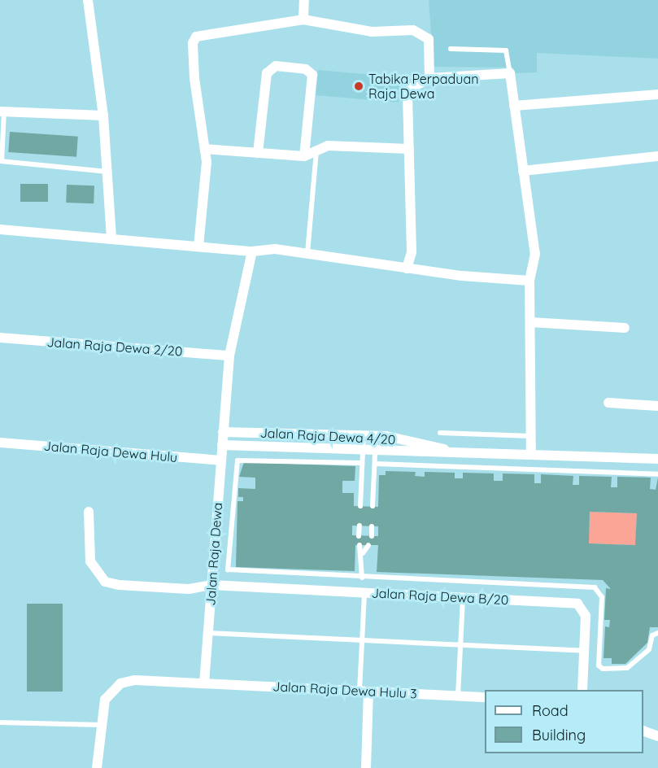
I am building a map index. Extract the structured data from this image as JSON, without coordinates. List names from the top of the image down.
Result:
{
  "streets": {
    "street": [
      "Jalan Raja Dewa 2/20",
      "Jalan Raja Dewa 4/20",
      "Jalan Raja Dewa Hulu",
      "Jalan Raja Dewa",
      "Jalan Raja Dewa B/20",
      "Jalan Raja Dewa Hulu 3"
    ]
  },
  "crossings": [
    ["Jalan Raja Dewa 2/20", "Jalan Raja Dewa"],
    ["Jalan Raja Dewa 4/20", "Jalan Raja Dewa"],
    ["Jalan Raja Dewa Hulu", "Jalan Raja Dewa"],
    ["Jalan Raja Dewa", "Jalan Raja Dewa B/20"],
    ["Jalan Raja Dewa", "Jalan Raja Dewa Hulu 3"]
  ],
  "places": ["Tabika Perpaduan Raja Dewa"],
  "legend": ["Road", "Building"]
}
